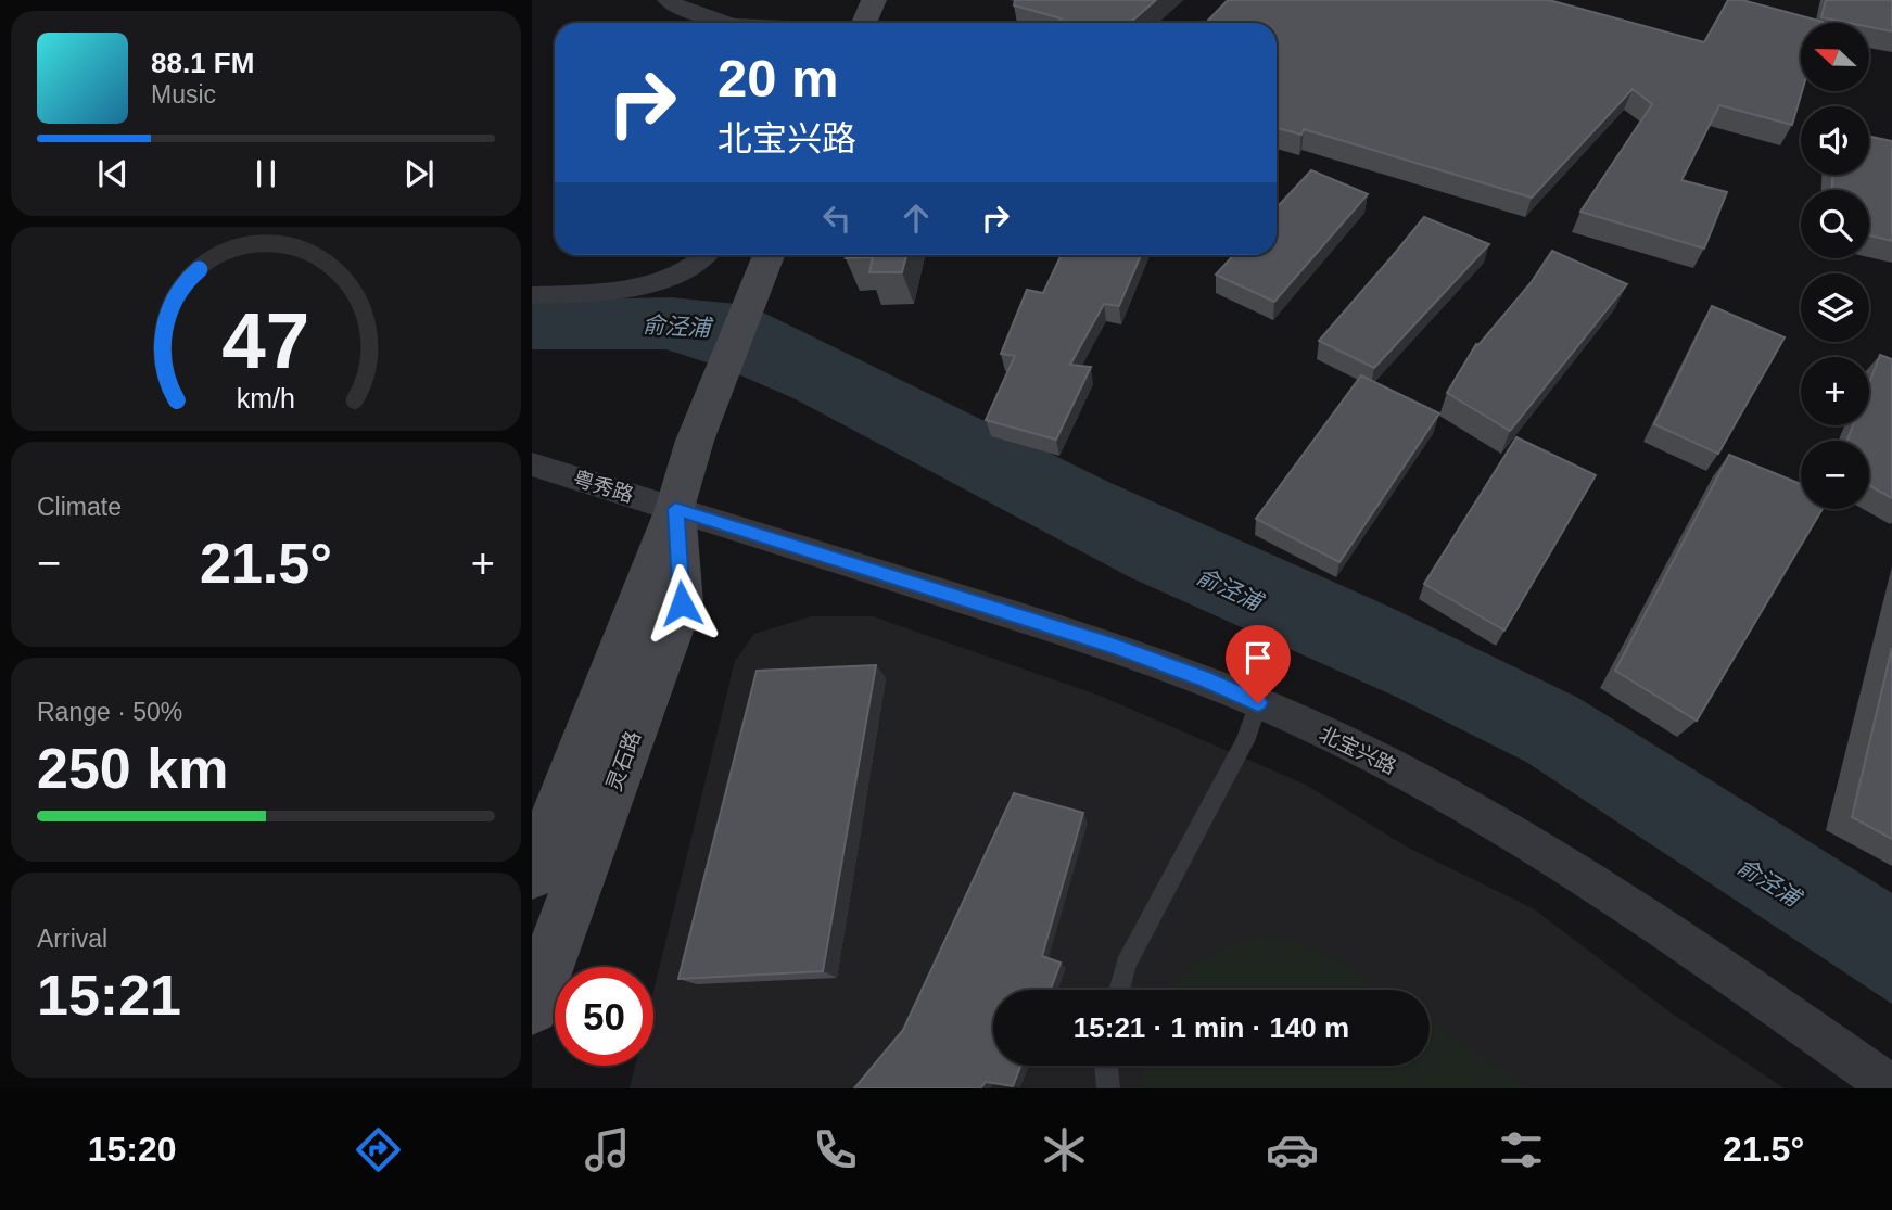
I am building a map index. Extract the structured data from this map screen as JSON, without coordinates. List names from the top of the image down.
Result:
{
  "streets": {
    "main road": ["灵石路"],
    "street": ["粤秀路", "北宝兴路"]
  },
  "crossings": [
    ["粤秀路", "北宝兴路"],
    ["粤秀路", "灵石路"],
    ["北宝兴路", "灵石路"]
  ],
  "water": ["俞泾浦"],
  "north": "left",
  "page": {
    "map_buttons": ["+", "−"],
    "turn": ["20 m", "北宝兴路"],
    "song": ["88.1 FM", "Music"],
    "tile": [
      "Climate",
      ["Range · 50%", "250 km"],
      ["Arrival", "15:21"]
    ],
    "heat": ["−", "21.5°", "+"],
    "limit": "50",
    "trip": "15:21 · 1 min · 140 m",
    "tabs": ["15:20", "21.5°"],
    "gauge": ["47", "km/h"]
  }
}
